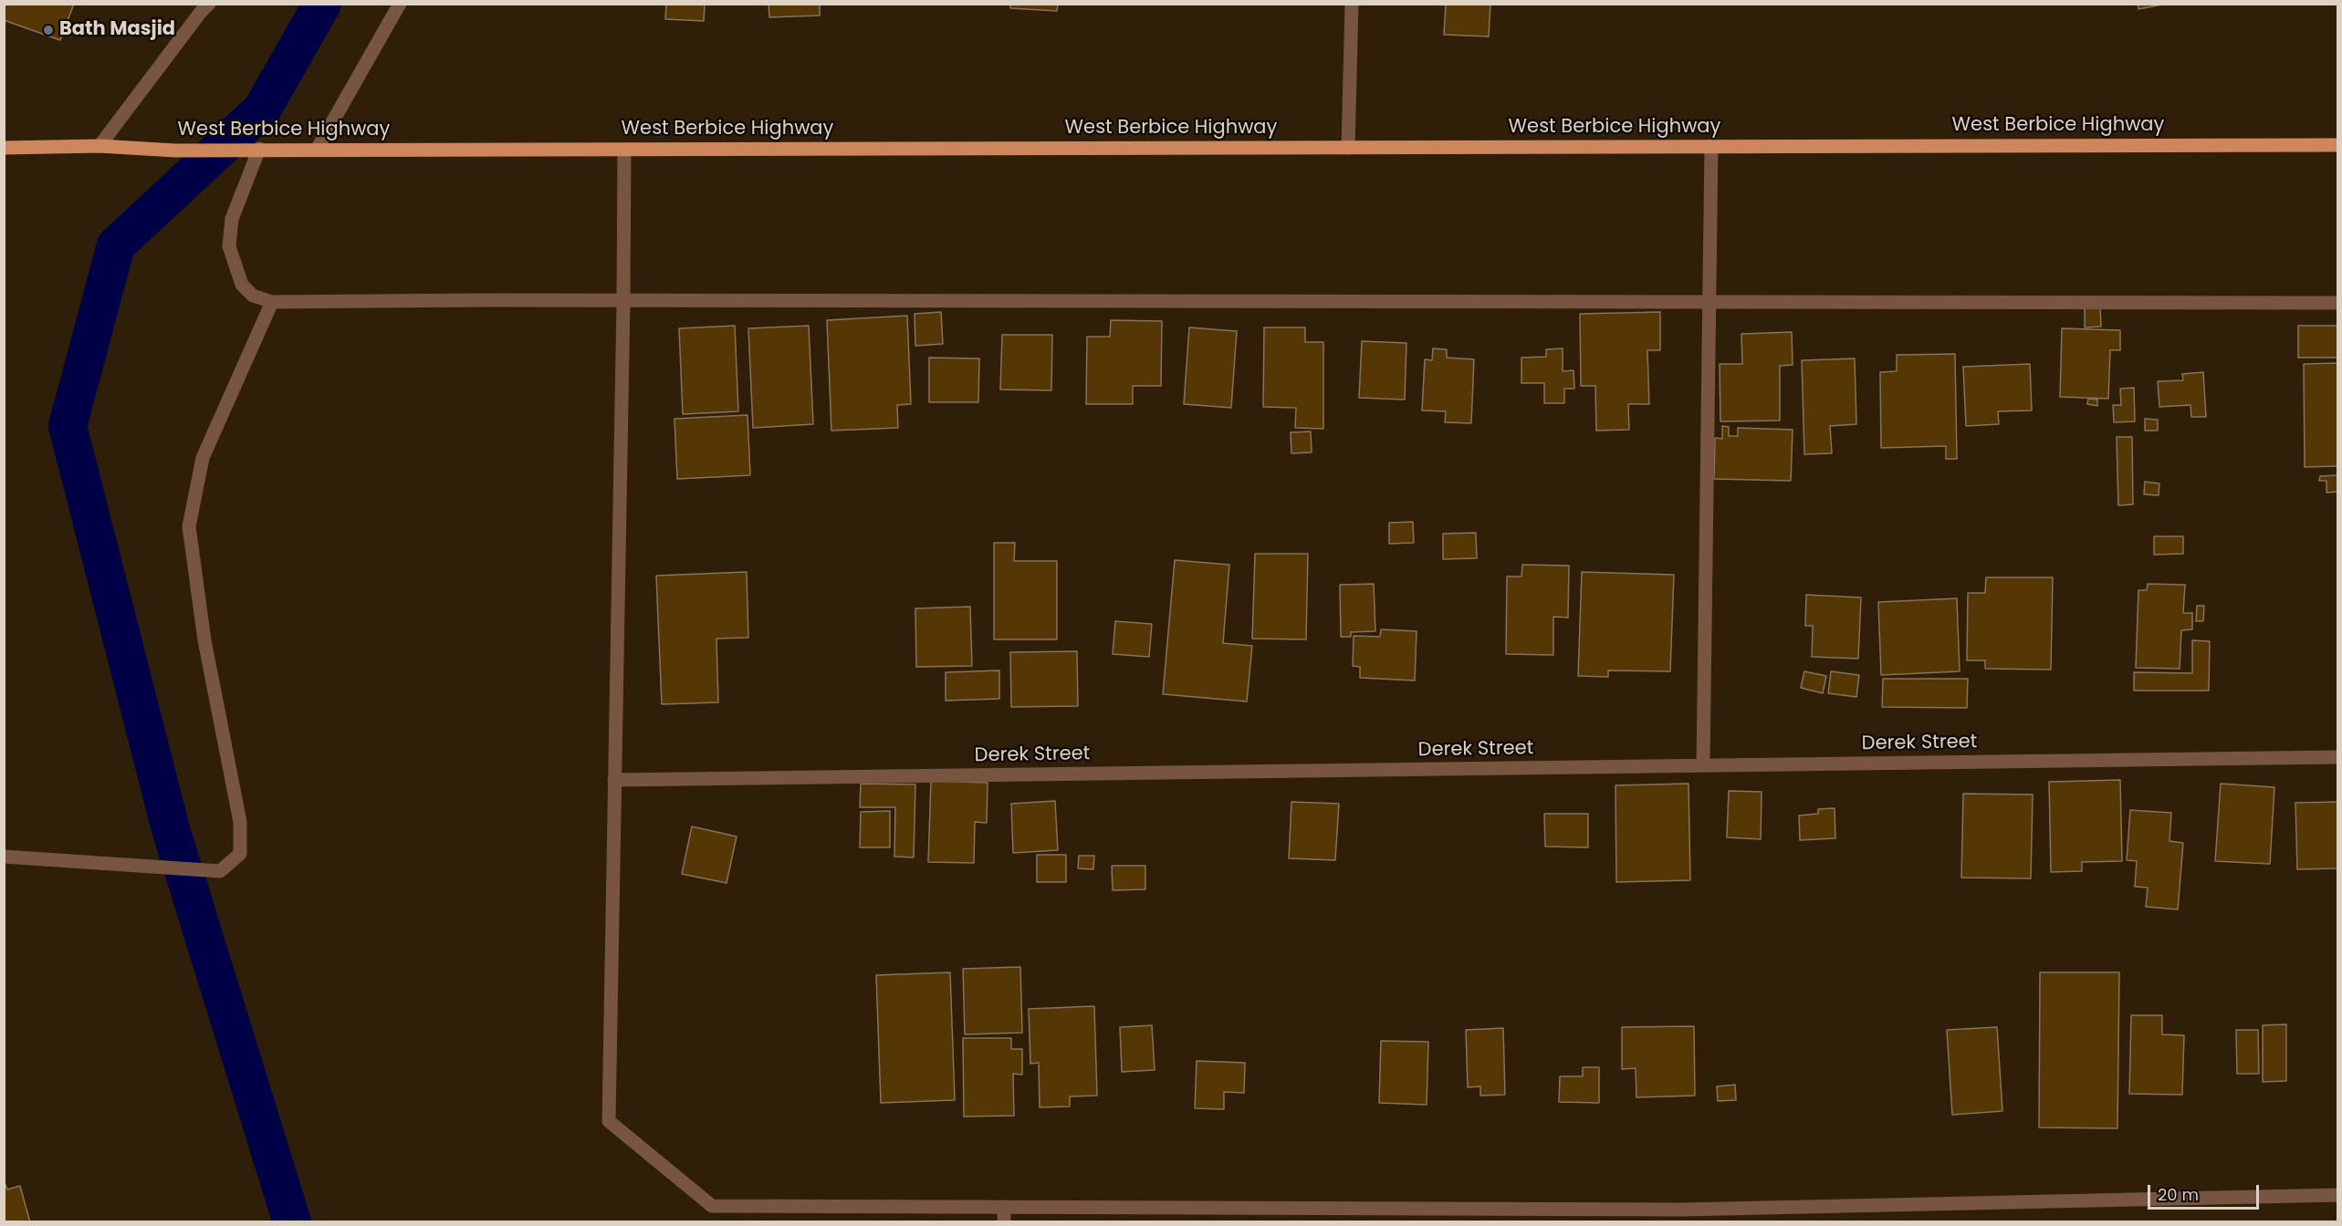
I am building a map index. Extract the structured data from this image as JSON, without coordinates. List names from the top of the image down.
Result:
{
  "streets": {
    "main road": ["West Berbice Highway"],
    "street": ["Derek Street"]
  },
  "places": ["Bath Masjid"],
  "scale_bar": "20 m"
}
